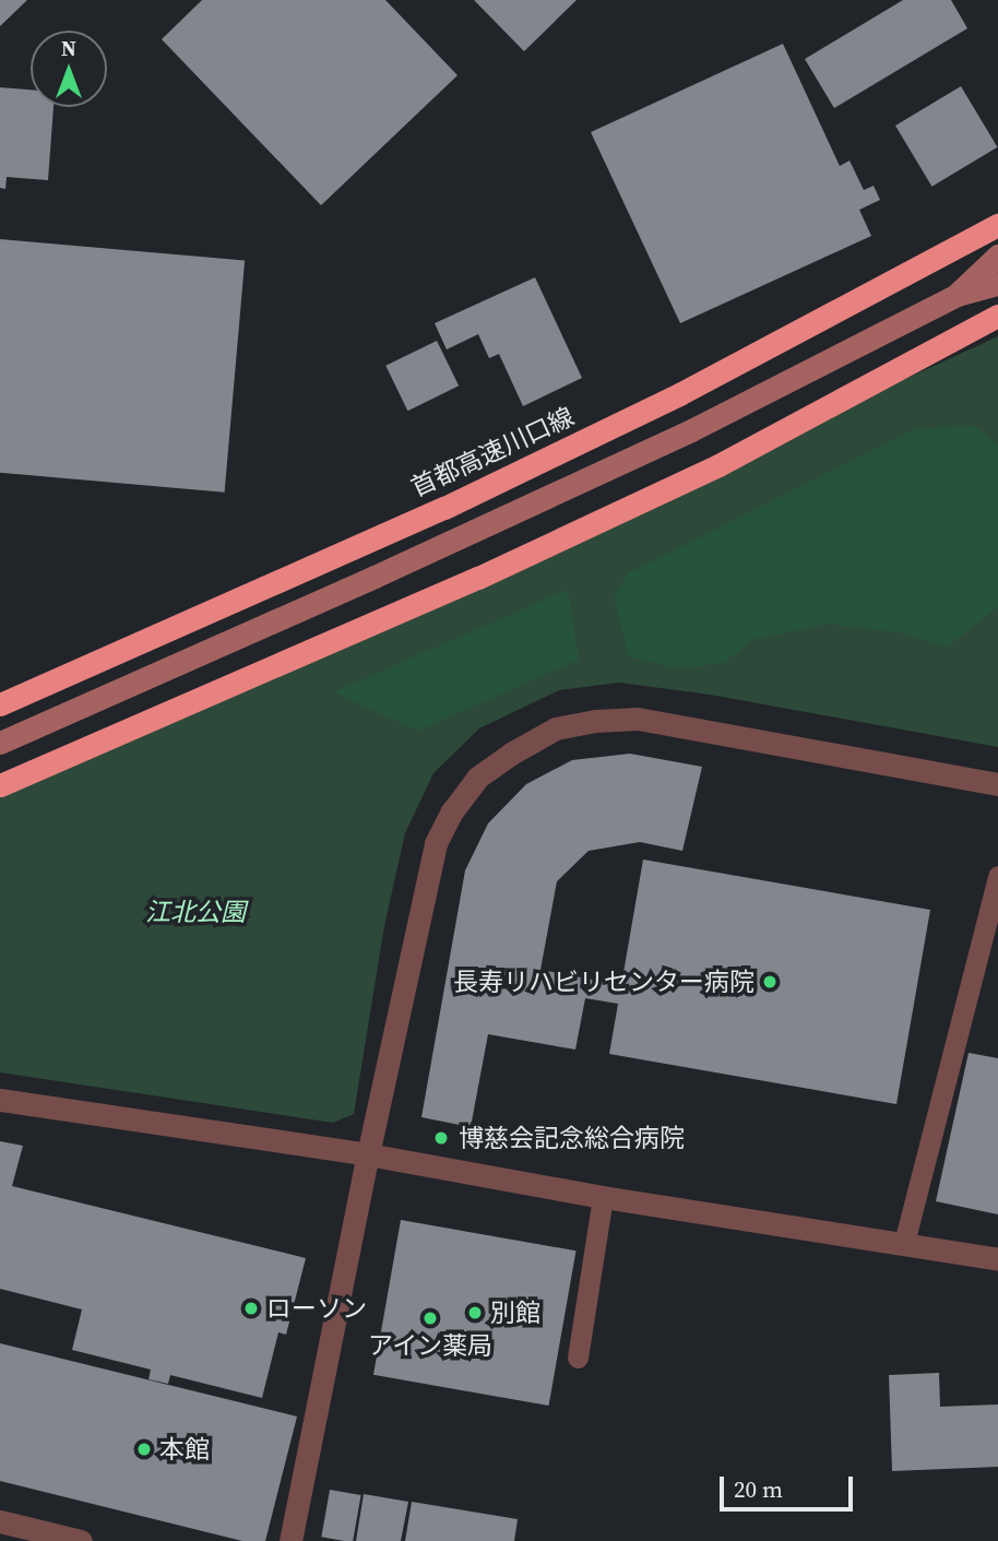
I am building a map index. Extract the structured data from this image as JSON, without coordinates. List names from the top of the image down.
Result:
{
  "streets": {
    "highway": ["首都高速川口線"]
  },
  "parks": ["江北公園"],
  "places": [
    "長寿リハビリセンター病院",
    "博慈会記念総合病院",
    "ローソン",
    "別館",
    "アイン薬局",
    "本館"
  ],
  "scale_bar": "20 m",
  "north": "top"
}
